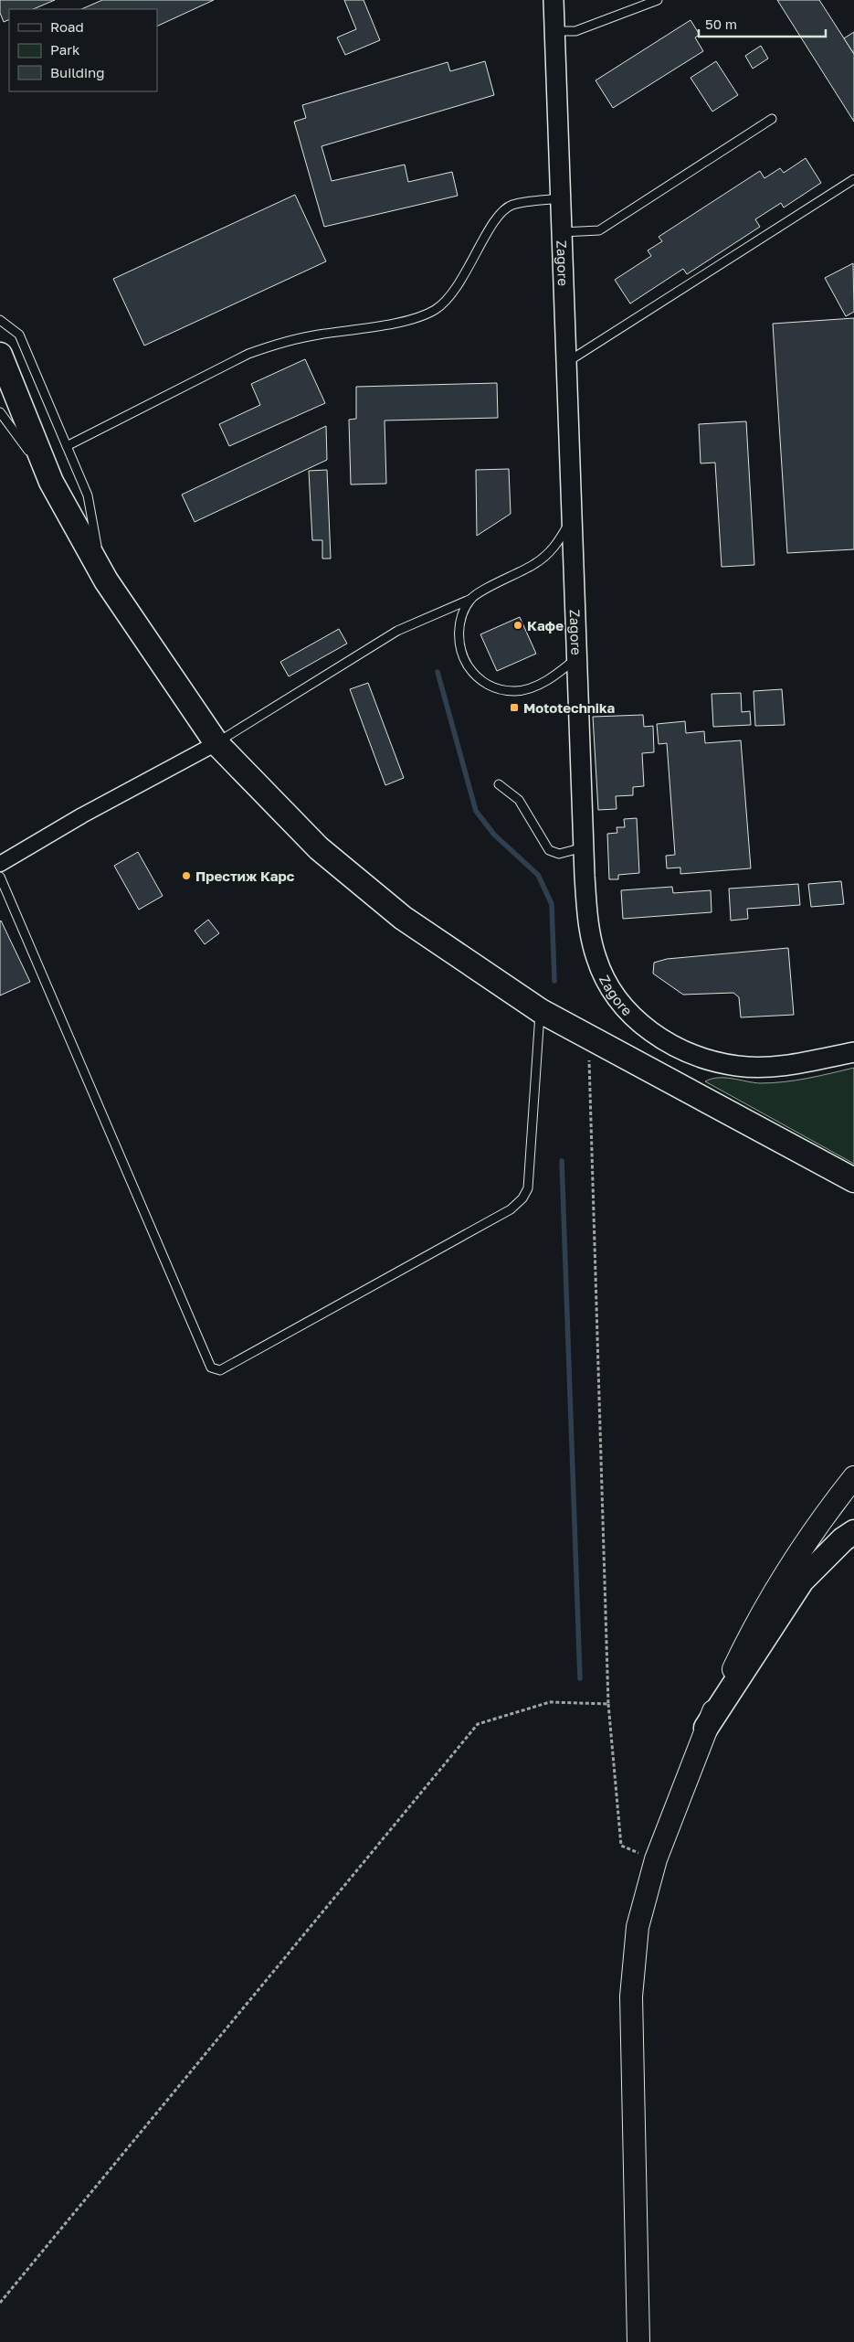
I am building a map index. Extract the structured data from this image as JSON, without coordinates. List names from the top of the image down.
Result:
{
  "streets": {
    "street": ["Zagore"]
  },
  "places": {
    "other": ["Кафе", "Престиж Карс"],
    "transit": ["Mototechnika"]
  },
  "legend": ["Road", "Park", "Building"],
  "scale_bar": "50 m"
}
